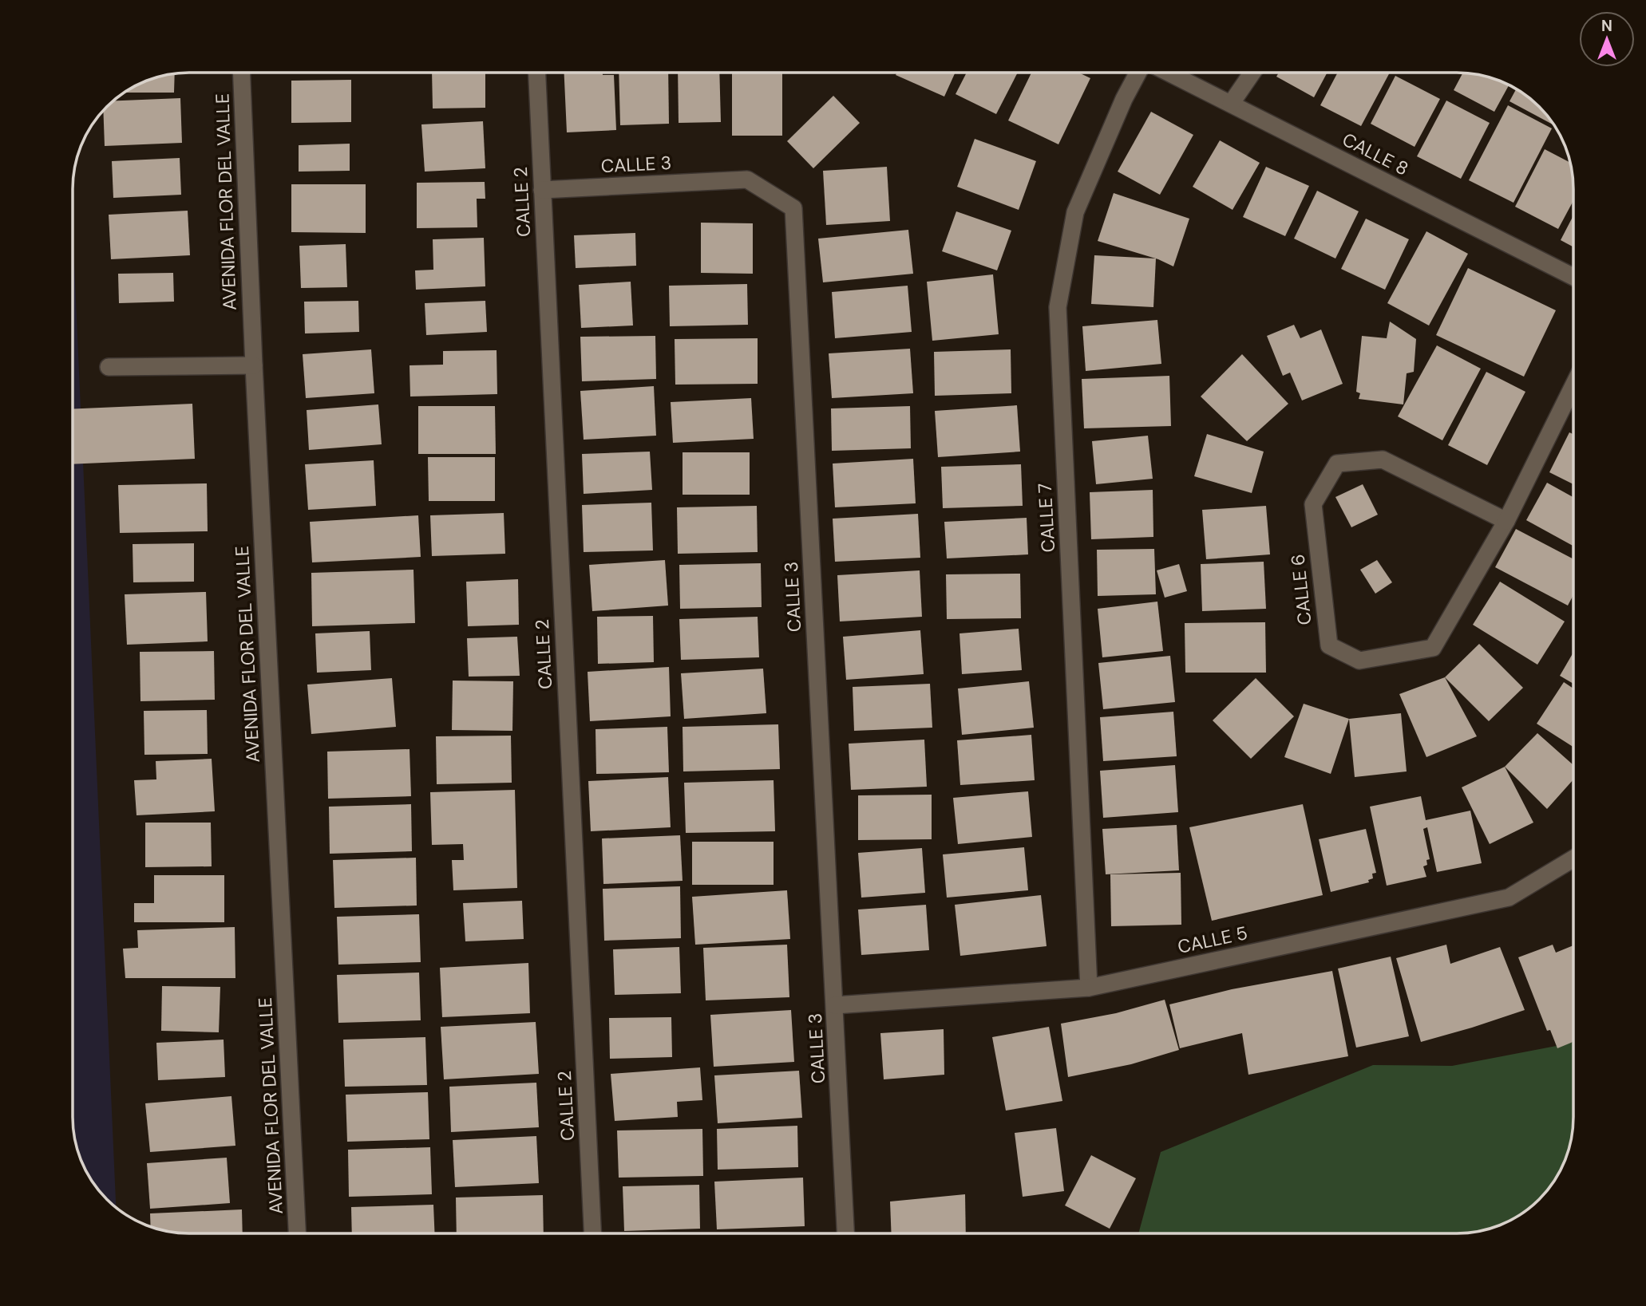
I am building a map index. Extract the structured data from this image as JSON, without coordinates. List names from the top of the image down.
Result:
{
  "streets": {
    "street": [
      "CALLE 8",
      "CALLE 3",
      "AVENIDA FLOR DEL VALLE",
      "CALLE 2",
      "CALLE 7",
      "CALLE 6",
      "CALLE 5"
    ]
  },
  "crossings": [
    ["CALLE 3", "CALLE 2"],
    ["CALLE 3", "CALLE 5"],
    ["CALLE 7", "CALLE 5"]
  ],
  "north": "top"
}
